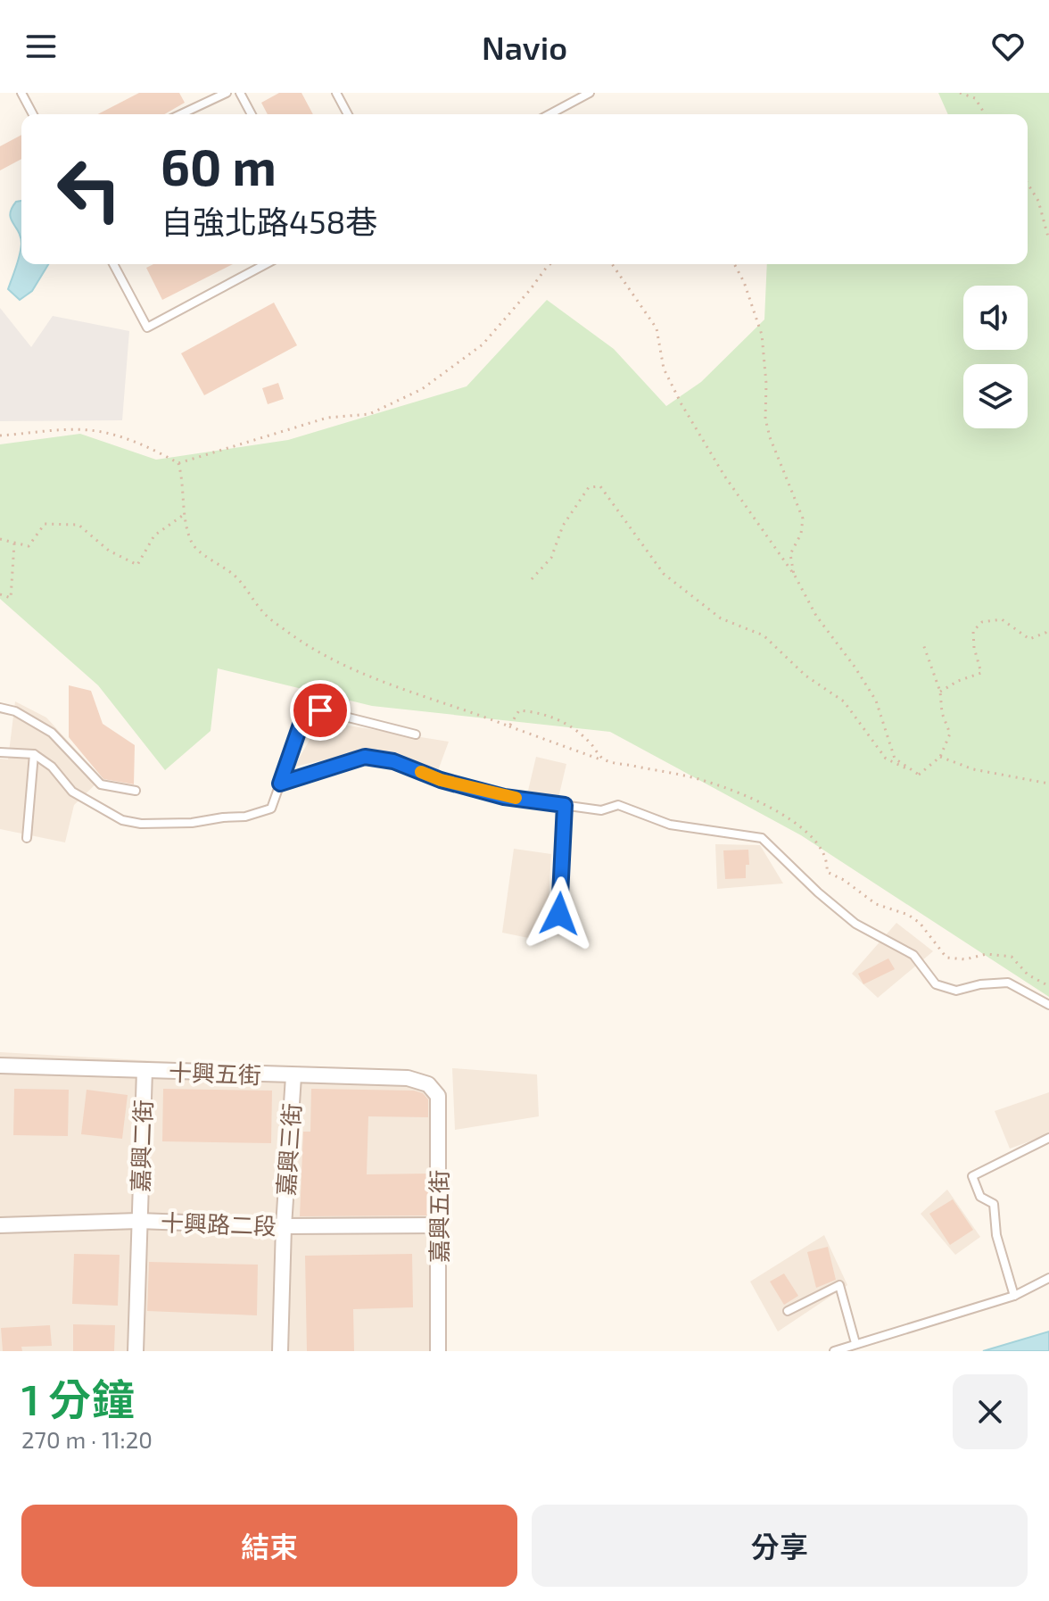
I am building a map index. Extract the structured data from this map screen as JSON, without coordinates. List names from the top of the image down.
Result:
{
  "streets": {
    "street": [
      "十興五街",
      "嘉興二街",
      "嘉興三街",
      "嘉興五街",
      "十興路二段"
    ]
  },
  "crossings": [
    ["十興五街", "嘉興二街"],
    ["十興五街", "嘉興三街"],
    ["十興五街", "嘉興五街"],
    ["嘉興二街", "十興路二段"],
    ["嘉興三街", "十興路二段"],
    ["嘉興五街", "十興路二段"]
  ],
  "page": {
    "header": "Navio",
    "turn": ["60 m", "自強北路458巷"],
    "heading": ["1 分鐘", "270 m · 11:20"],
    "buttons": ["結束", "分享"]
  }
}
